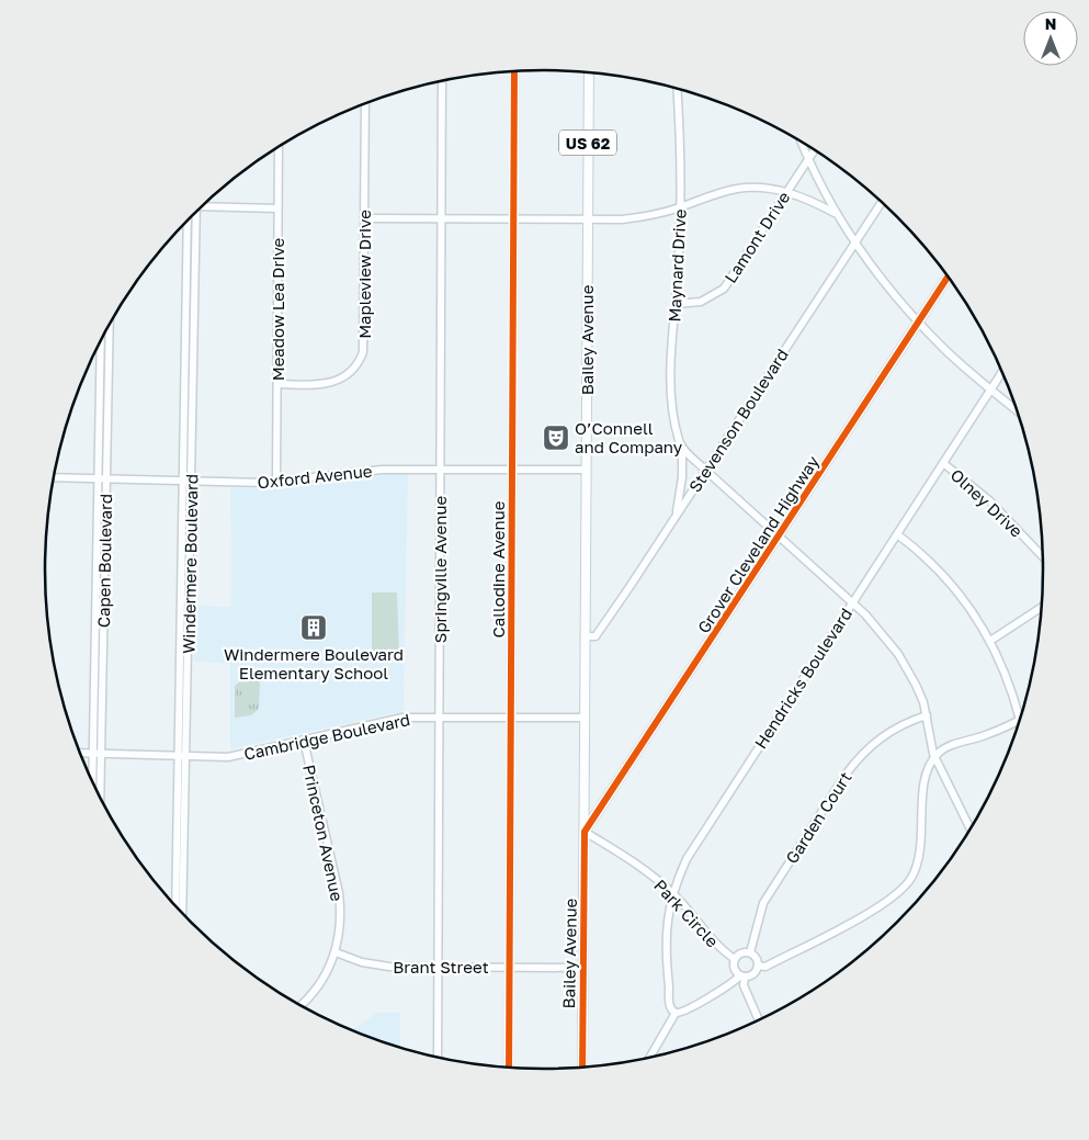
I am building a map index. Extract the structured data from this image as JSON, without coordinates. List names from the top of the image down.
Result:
{
  "streets": {
    "main road": ["US 62", "Bailey Avenue", "Grover Cleveland Highway"],
    "street": [
      "Lamont Drive",
      "Maynard Drive",
      "Mapleview Drive",
      "Meadow Lea Drive",
      "Stevenson Boulevard",
      "Oxford Avenue",
      "Olney Drive",
      "Capen Boulevard",
      "Windermere Boulevard",
      "Springville Avenue",
      "Callodine Avenue",
      "Hendricks Boulevard",
      "Cambridge Boulevard",
      "Garden Court",
      "Princeton Avenue",
      "Park Circle",
      "Brant Street"
    ]
  },
  "crossings": [
    ["Lamont Drive", "Maynard Drive"],
    ["Maynard Drive", "Stevenson Boulevard"],
    ["Mapleview Drive", "Meadow Lea Drive"],
    ["Meadow Lea Drive", "Oxford Avenue"],
    ["Bailey Avenue", "Stevenson Boulevard"],
    ["Bailey Avenue", "Oxford Avenue"],
    ["Bailey Avenue", "Grover Cleveland Highway"],
    ["Bailey Avenue", "Cambridge Boulevard"],
    ["Bailey Avenue", "Park Circle"],
    ["Bailey Avenue", "Brant Street"],
    ["Oxford Avenue", "Capen Boulevard"],
    ["Oxford Avenue", "Windermere Boulevard"],
    ["Oxford Avenue", "Springville Avenue"],
    ["Oxford Avenue", "Callodine Avenue"],
    ["Olney Drive", "Hendricks Boulevard"],
    ["Grover Cleveland Highway", "Park Circle"],
    ["Capen Boulevard", "Cambridge Boulevard"],
    ["Windermere Boulevard", "Cambridge Boulevard"],
    ["Springville Avenue", "Cambridge Boulevard"],
    ["Springville Avenue", "Brant Street"],
    ["Callodine Avenue", "Cambridge Boulevard"],
    ["Callodine Avenue", "Brant Street"],
    ["Hendricks Boulevard", "Park Circle"],
    ["Cambridge Boulevard", "Princeton Avenue"],
    ["Garden Court", "Park Circle"],
    ["Princeton Avenue", "Brant Street"]
  ],
  "places": {
    "theatre": ["O’Connell and Company"],
    "building": ["Windermere Boulevard Elementary School"]
  },
  "north": "top"
}
